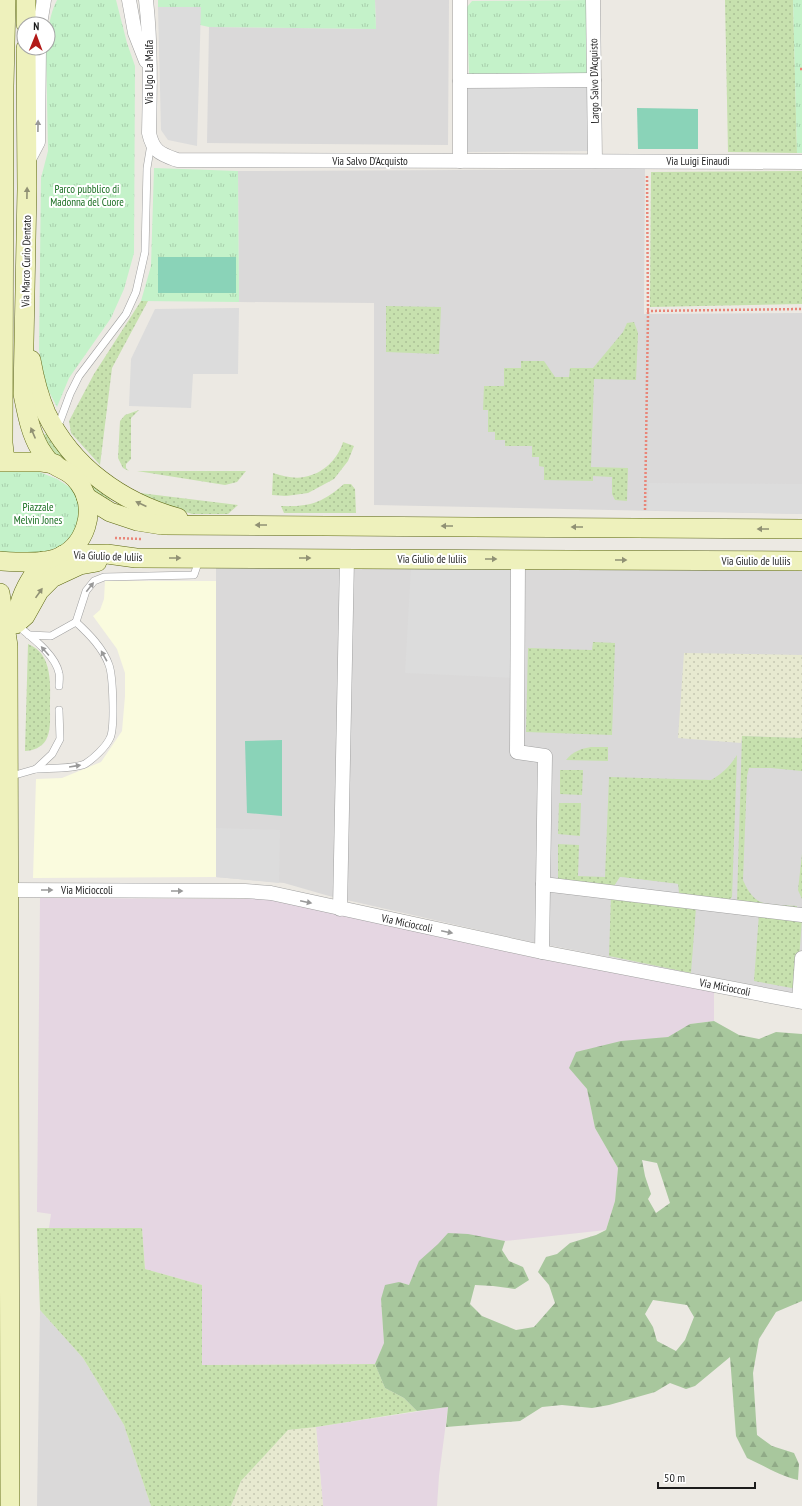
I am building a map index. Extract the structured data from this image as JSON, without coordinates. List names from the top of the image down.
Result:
{
  "streets": {
    "main road": ["Via Marco Curio Dentato", "Via Giulio de Iuliis"],
    "street": [
      "Via Ugo La Malfa",
      "Largo Salvo D'Acquisto",
      "Via Salvo D'Acquisto",
      "Via Luigi Einaudi",
      "Via Micioccoli"
    ]
  },
  "crossings": [
    ["Via Ugo La Malfa", "Via Salvo D'Acquisto"],
    ["Largo Salvo D'Acquisto", "Via Salvo D'Acquisto"],
    ["Largo Salvo D'Acquisto", "Via Luigi Einaudi"],
    ["Via Salvo D'Acquisto", "Via Luigi Einaudi"]
  ],
  "one_way": ["Via Micioccoli"],
  "parks": ["Parco pubblico di Madonna del Cuore", "Piazzale Melvin Jones"],
  "scale_bar": "50 m",
  "north": "top"
}
